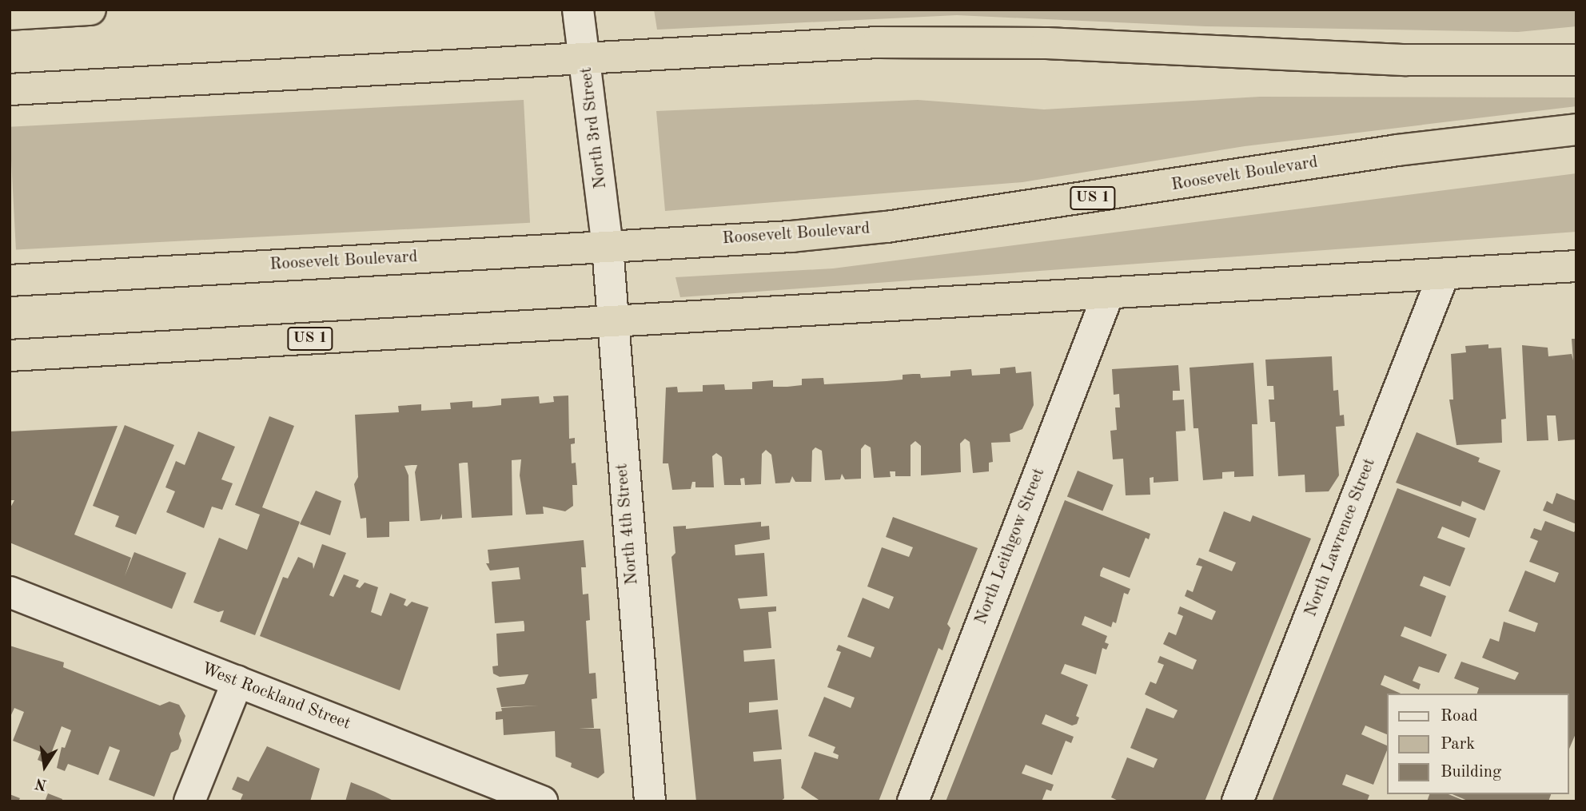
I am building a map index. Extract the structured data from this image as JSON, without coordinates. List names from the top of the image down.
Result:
{
  "streets": {
    "highway": ["Roosevelt Boulevard", "US 1"],
    "street": [
      "North 3rd Street",
      "North 4th Street",
      "North Lawrence Street",
      "North Leithgow Street",
      "West Rockland Street"
    ]
  },
  "crossings": [
    ["North 3rd Street", "Roosevelt Boulevard"],
    ["North 3rd Street", "North 4th Street"],
    ["Roosevelt Boulevard", "North 4th Street"],
    ["US 1", "North 4th Street"],
    ["US 1", "North Lawrence Street"],
    ["US 1", "North Leithgow Street"]
  ],
  "legend": ["Road", "Park", "Building"],
  "north": "bottom"
}
